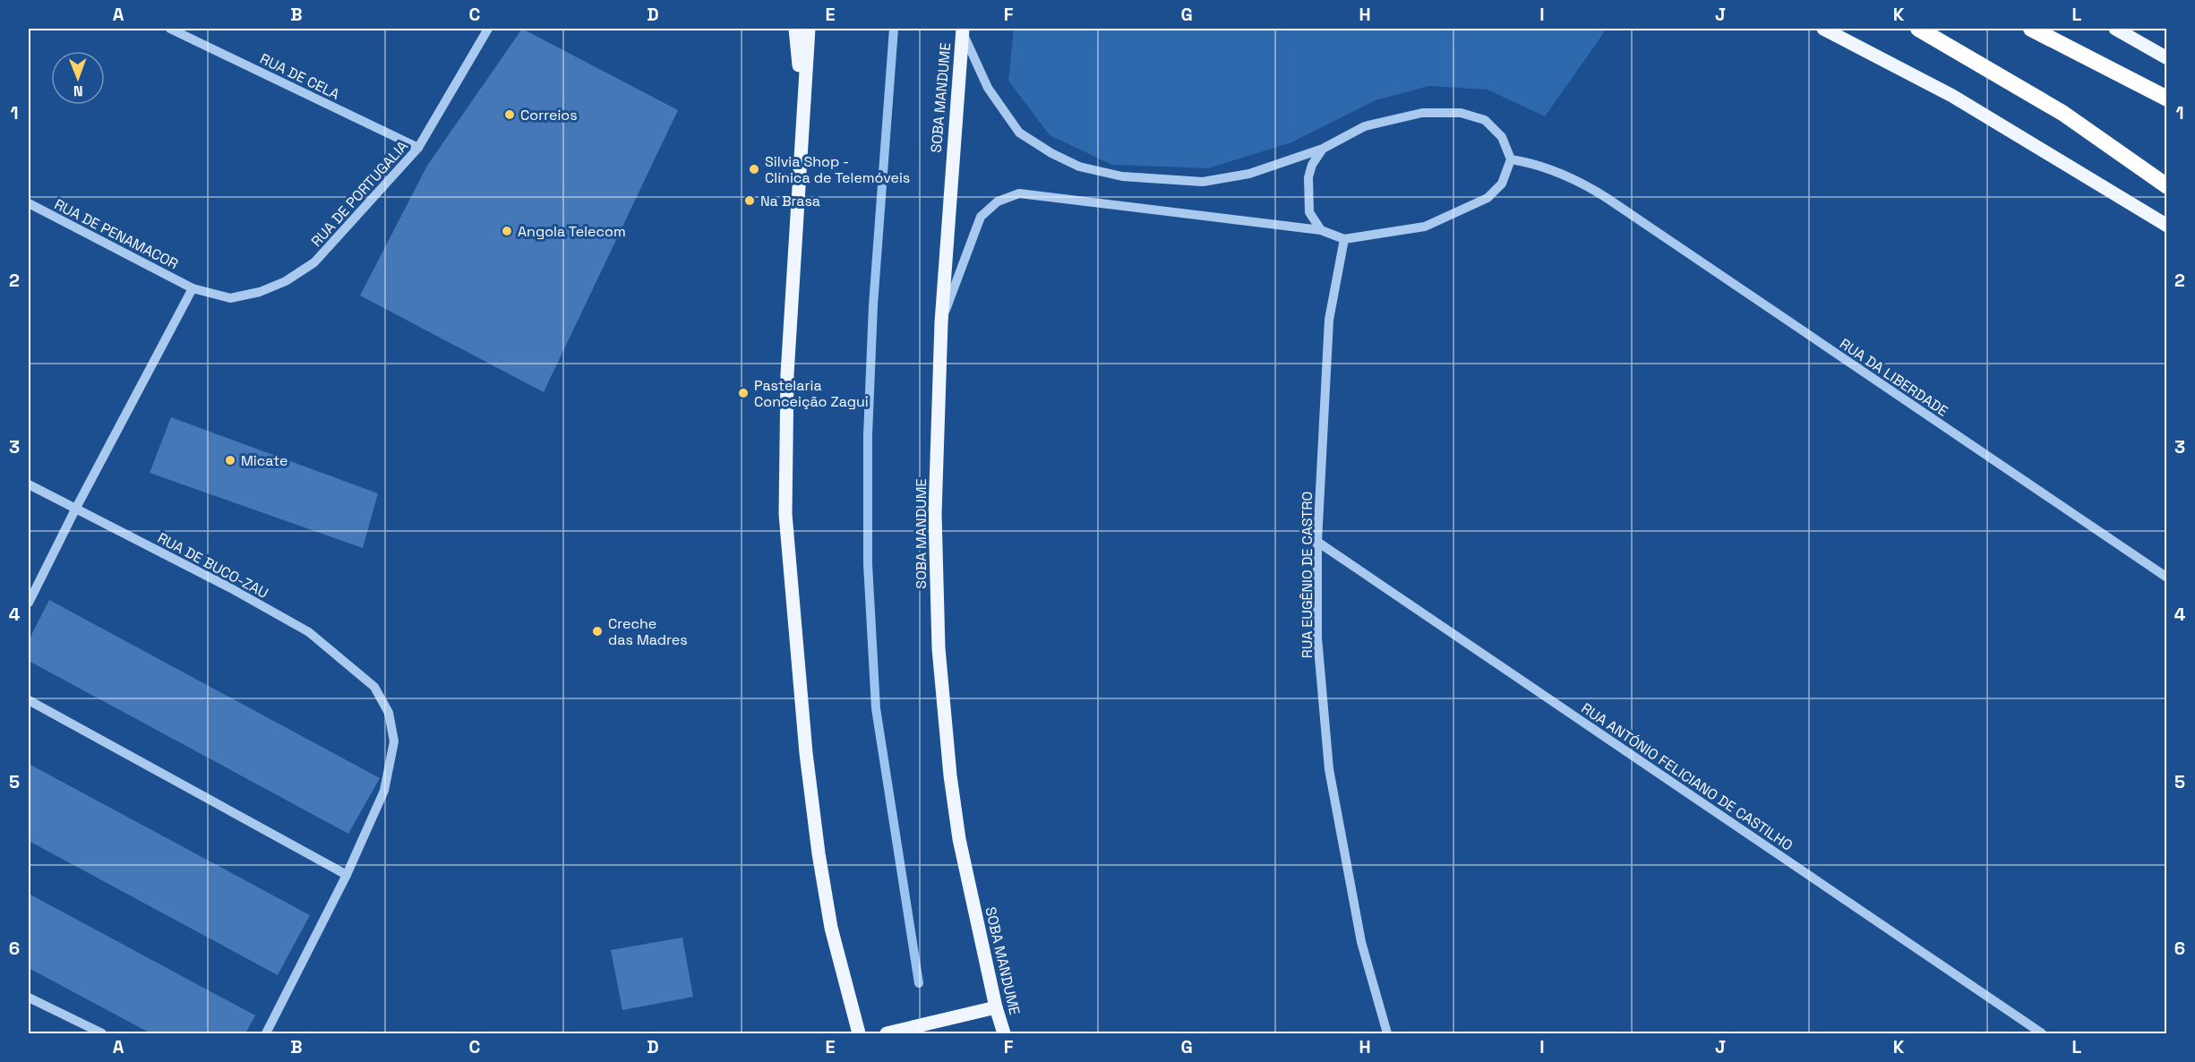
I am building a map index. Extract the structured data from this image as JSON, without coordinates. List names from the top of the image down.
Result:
{
  "streets": {
    "main road": ["SOBA MANDUME"],
    "street": [
      "RUA DE CELA",
      "RUA DE PORTUGALIA",
      "RUA DE PENAMACOR",
      "RUA DA LIBERDADE",
      "RUA DE BUCO-ZAU",
      "RUA EUGÊNIO DE CASTRO",
      "RUA ANTÓNIO FELICIANO DE CASTILHO"
    ]
  },
  "crossings": [
    ["RUA DE CELA", "RUA DE PORTUGALIA"],
    ["RUA DE PORTUGALIA", "RUA DE PENAMACOR"],
    ["RUA EUGÊNIO DE CASTRO", "RUA ANTÓNIO FELICIANO DE CASTILHO"]
  ],
  "places": [
    "Correios",
    "Silvia Shop - Clínica de Telemóveis",
    "Na Brasa",
    "Angola Telecom",
    "Pastelaria Conceição Zagui",
    "Micate",
    "Creche das Madres"
  ],
  "north": "bottom",
  "grid": {
    "columns": [
      "A",
      "B",
      "C",
      "D",
      "E",
      "F",
      "G",
      "H",
      "I",
      "J",
      "K",
      "L"
    ],
    "rows": [
      "1",
      "2",
      "3",
      "4",
      "5",
      "6"
    ]
  }
}
